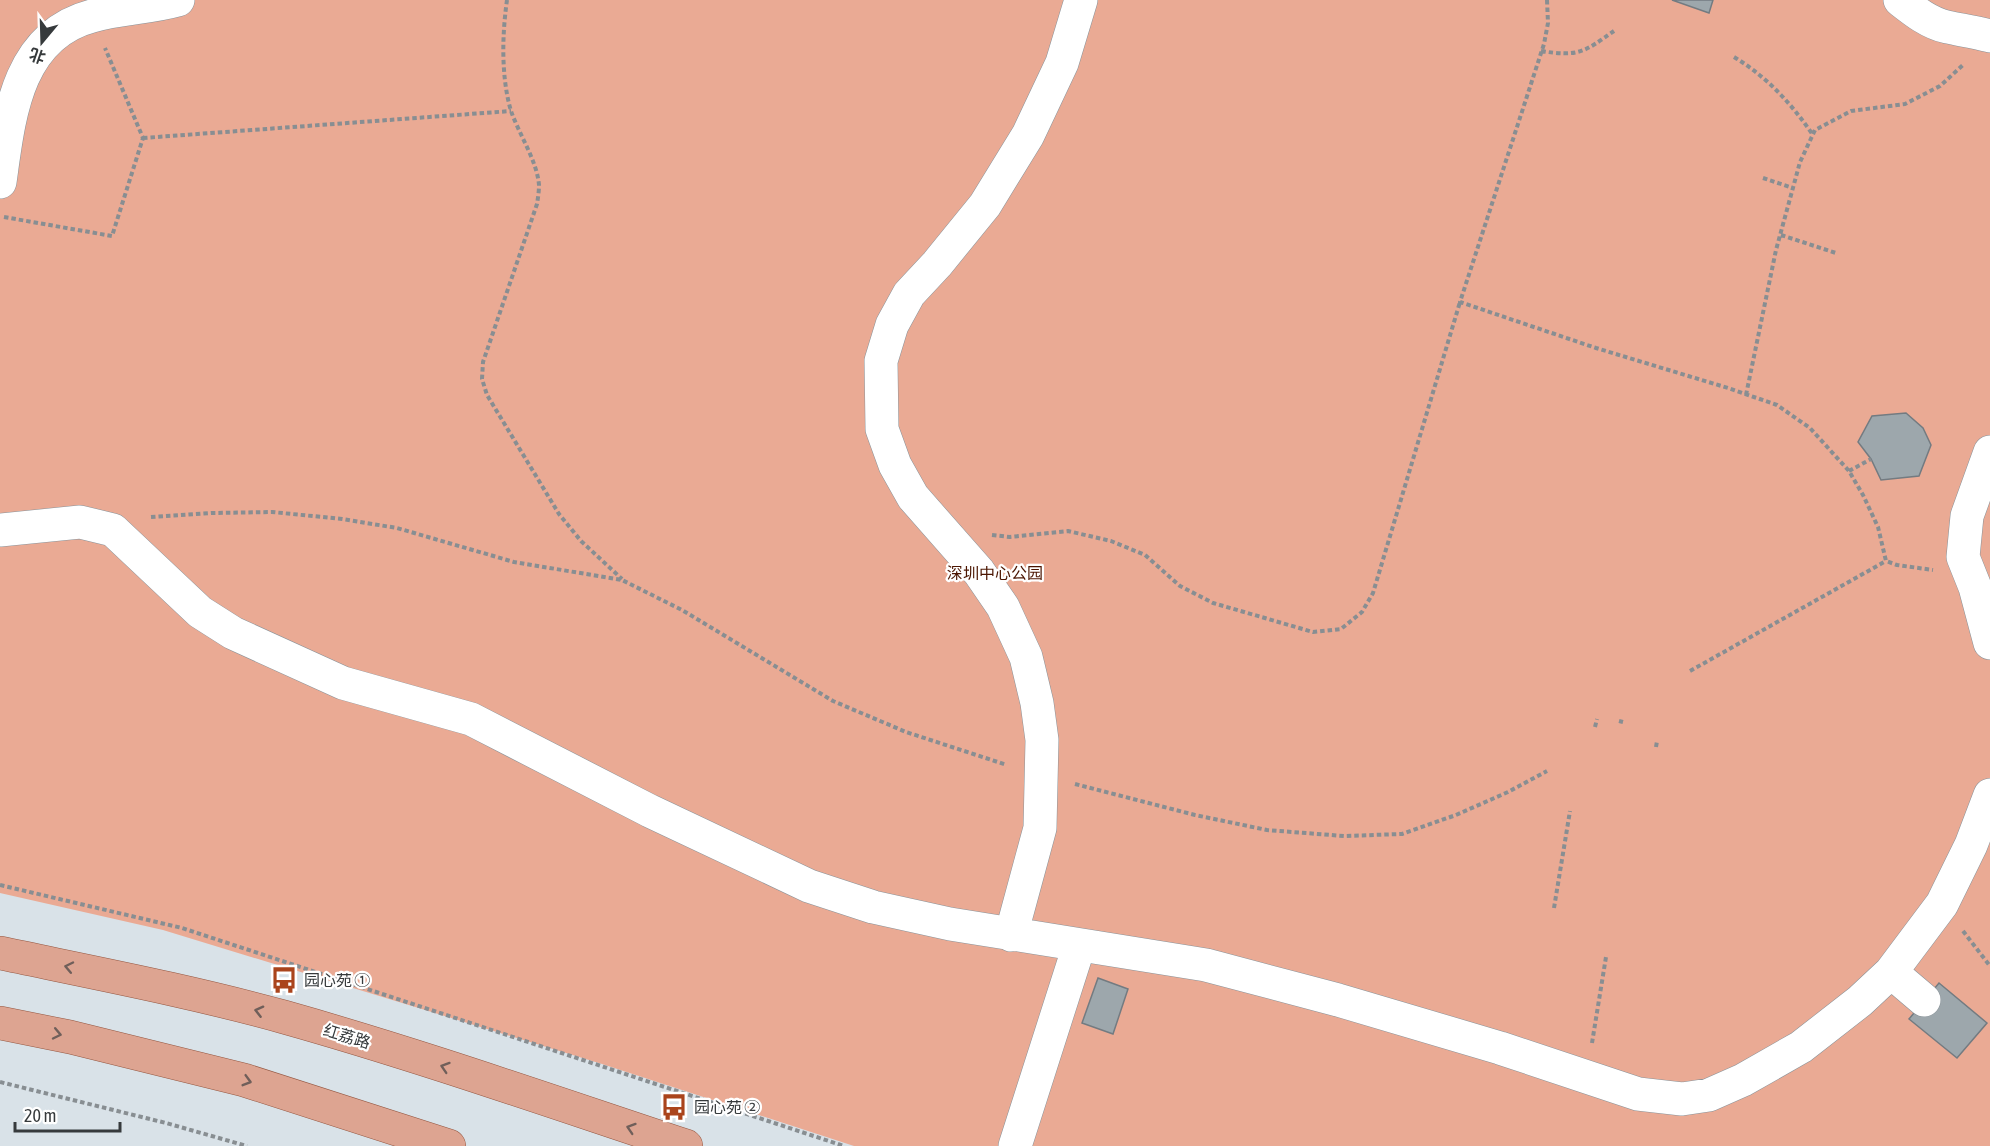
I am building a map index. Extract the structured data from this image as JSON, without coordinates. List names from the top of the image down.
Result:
{
  "streets": {
    "main road": ["红荔路"]
  },
  "parks": ["深圳中心公园"],
  "places": {
    "bus stop": ["园心苑 ①", "园心苑 ②"]
  },
  "scale_bar": "20 m",
  "north": "bottom"
}
